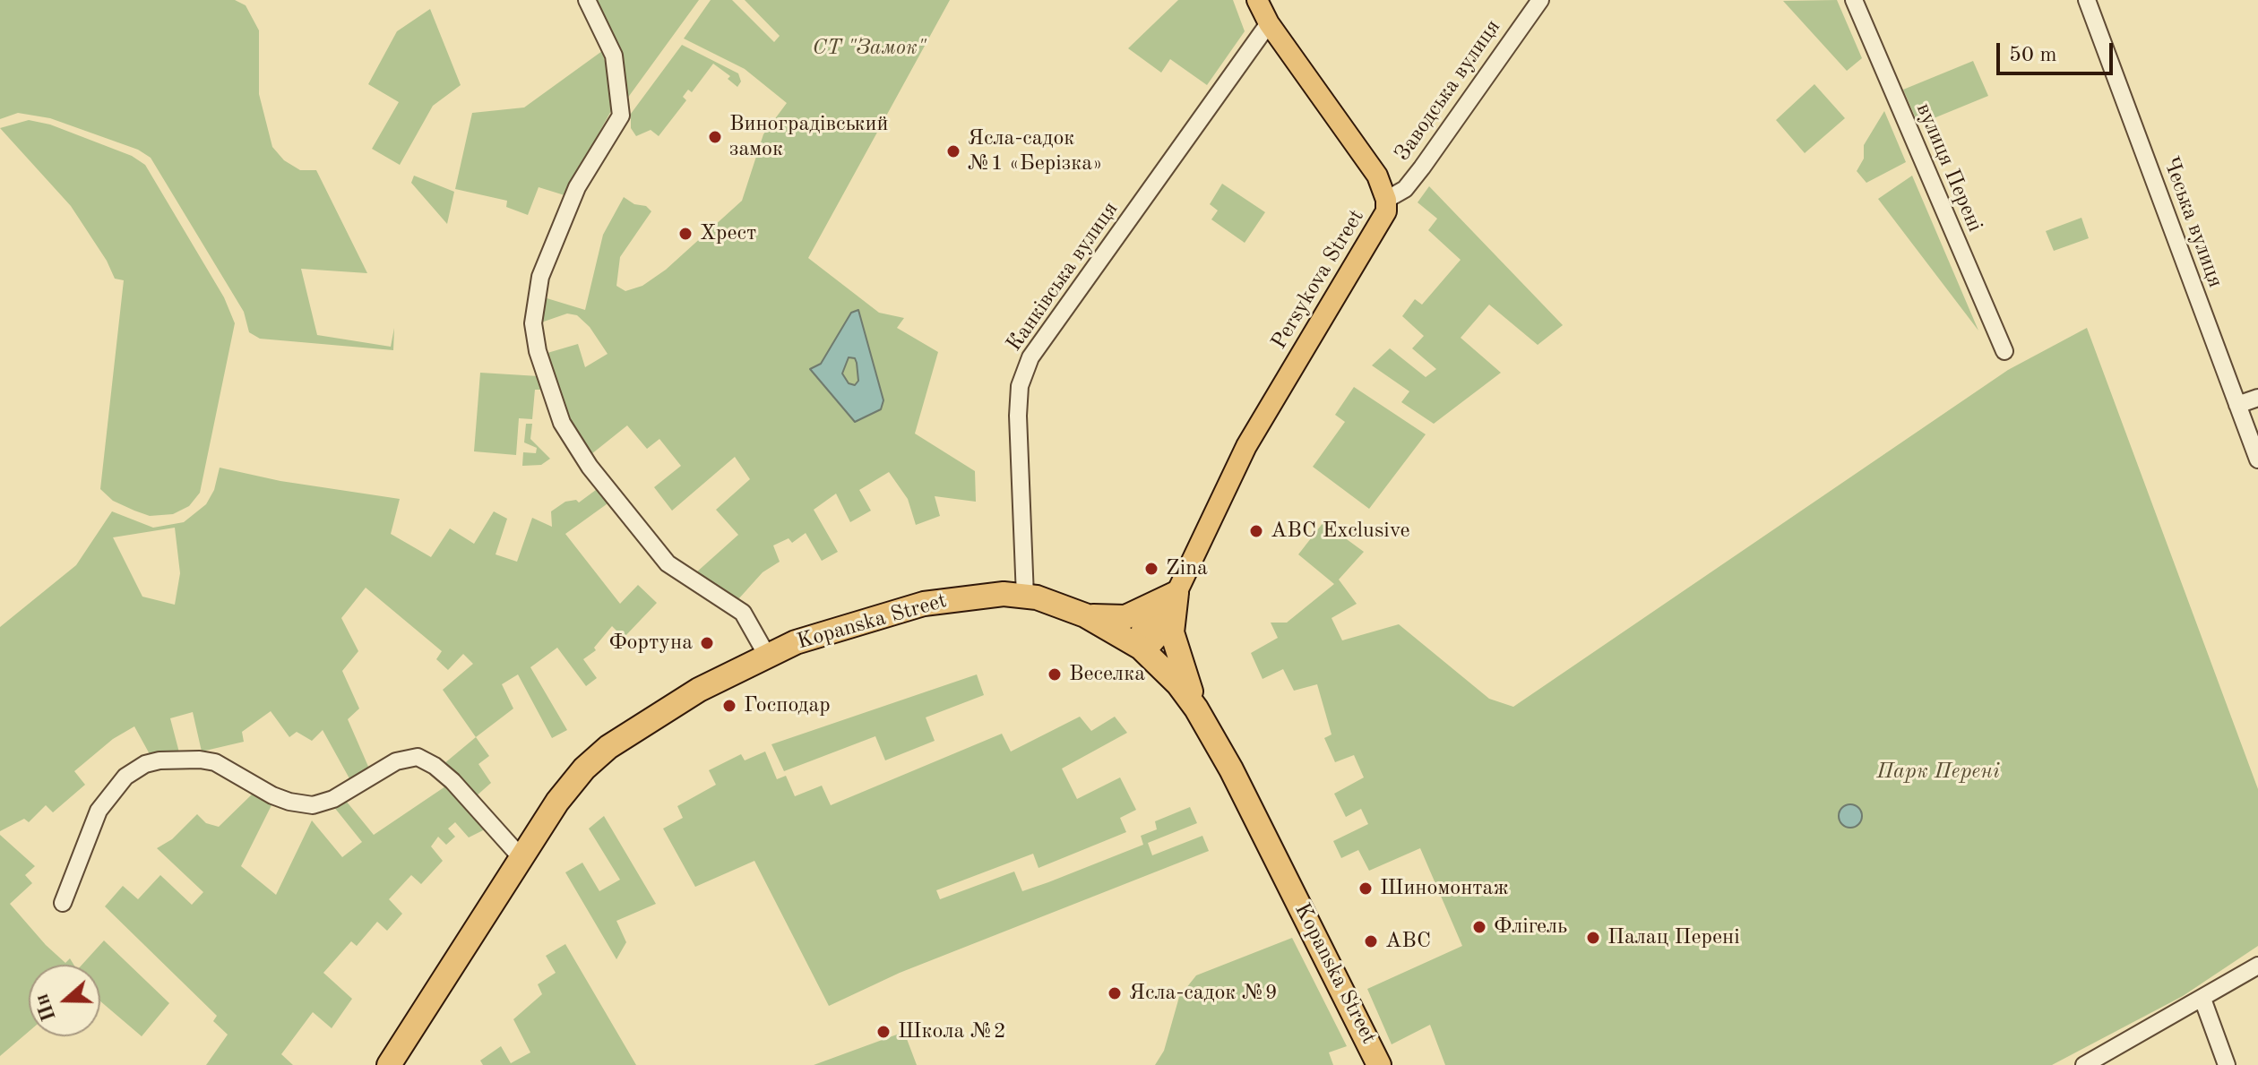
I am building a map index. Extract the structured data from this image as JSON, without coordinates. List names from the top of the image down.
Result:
{
  "streets": {
    "highway": ["Kopanska Street"],
    "main road": ["Persykova Street"],
    "street": [
      "Заводська вулиця",
      "вулиця Перені",
      "Чеська вулиця",
      "Канківська вулиця"
    ]
  },
  "crossings": [
    ["Заводська вулиця", "Persykova Street"],
    ["Канківська вулиця", "Persykova Street"],
    ["Канківська вулиця", "Kopanska Street"],
    ["Persykova Street", "Kopanska Street"]
  ],
  "parks": ["СТ \"Замок\"", "Парк Перені"],
  "places": [
    "Виноградівський замок",
    "Ясла-садок №1 «Берізка»",
    "Хрест",
    "ABC Exclusive",
    "Zina",
    "Фортуна",
    "Веселка",
    "Господар",
    "Шиномонтаж",
    "Флігель",
    "Палац Перені",
    "ABC",
    "Ясла-садок №9",
    "Школа №2"
  ],
  "scale_bar": "50 m",
  "north": "left"
}
